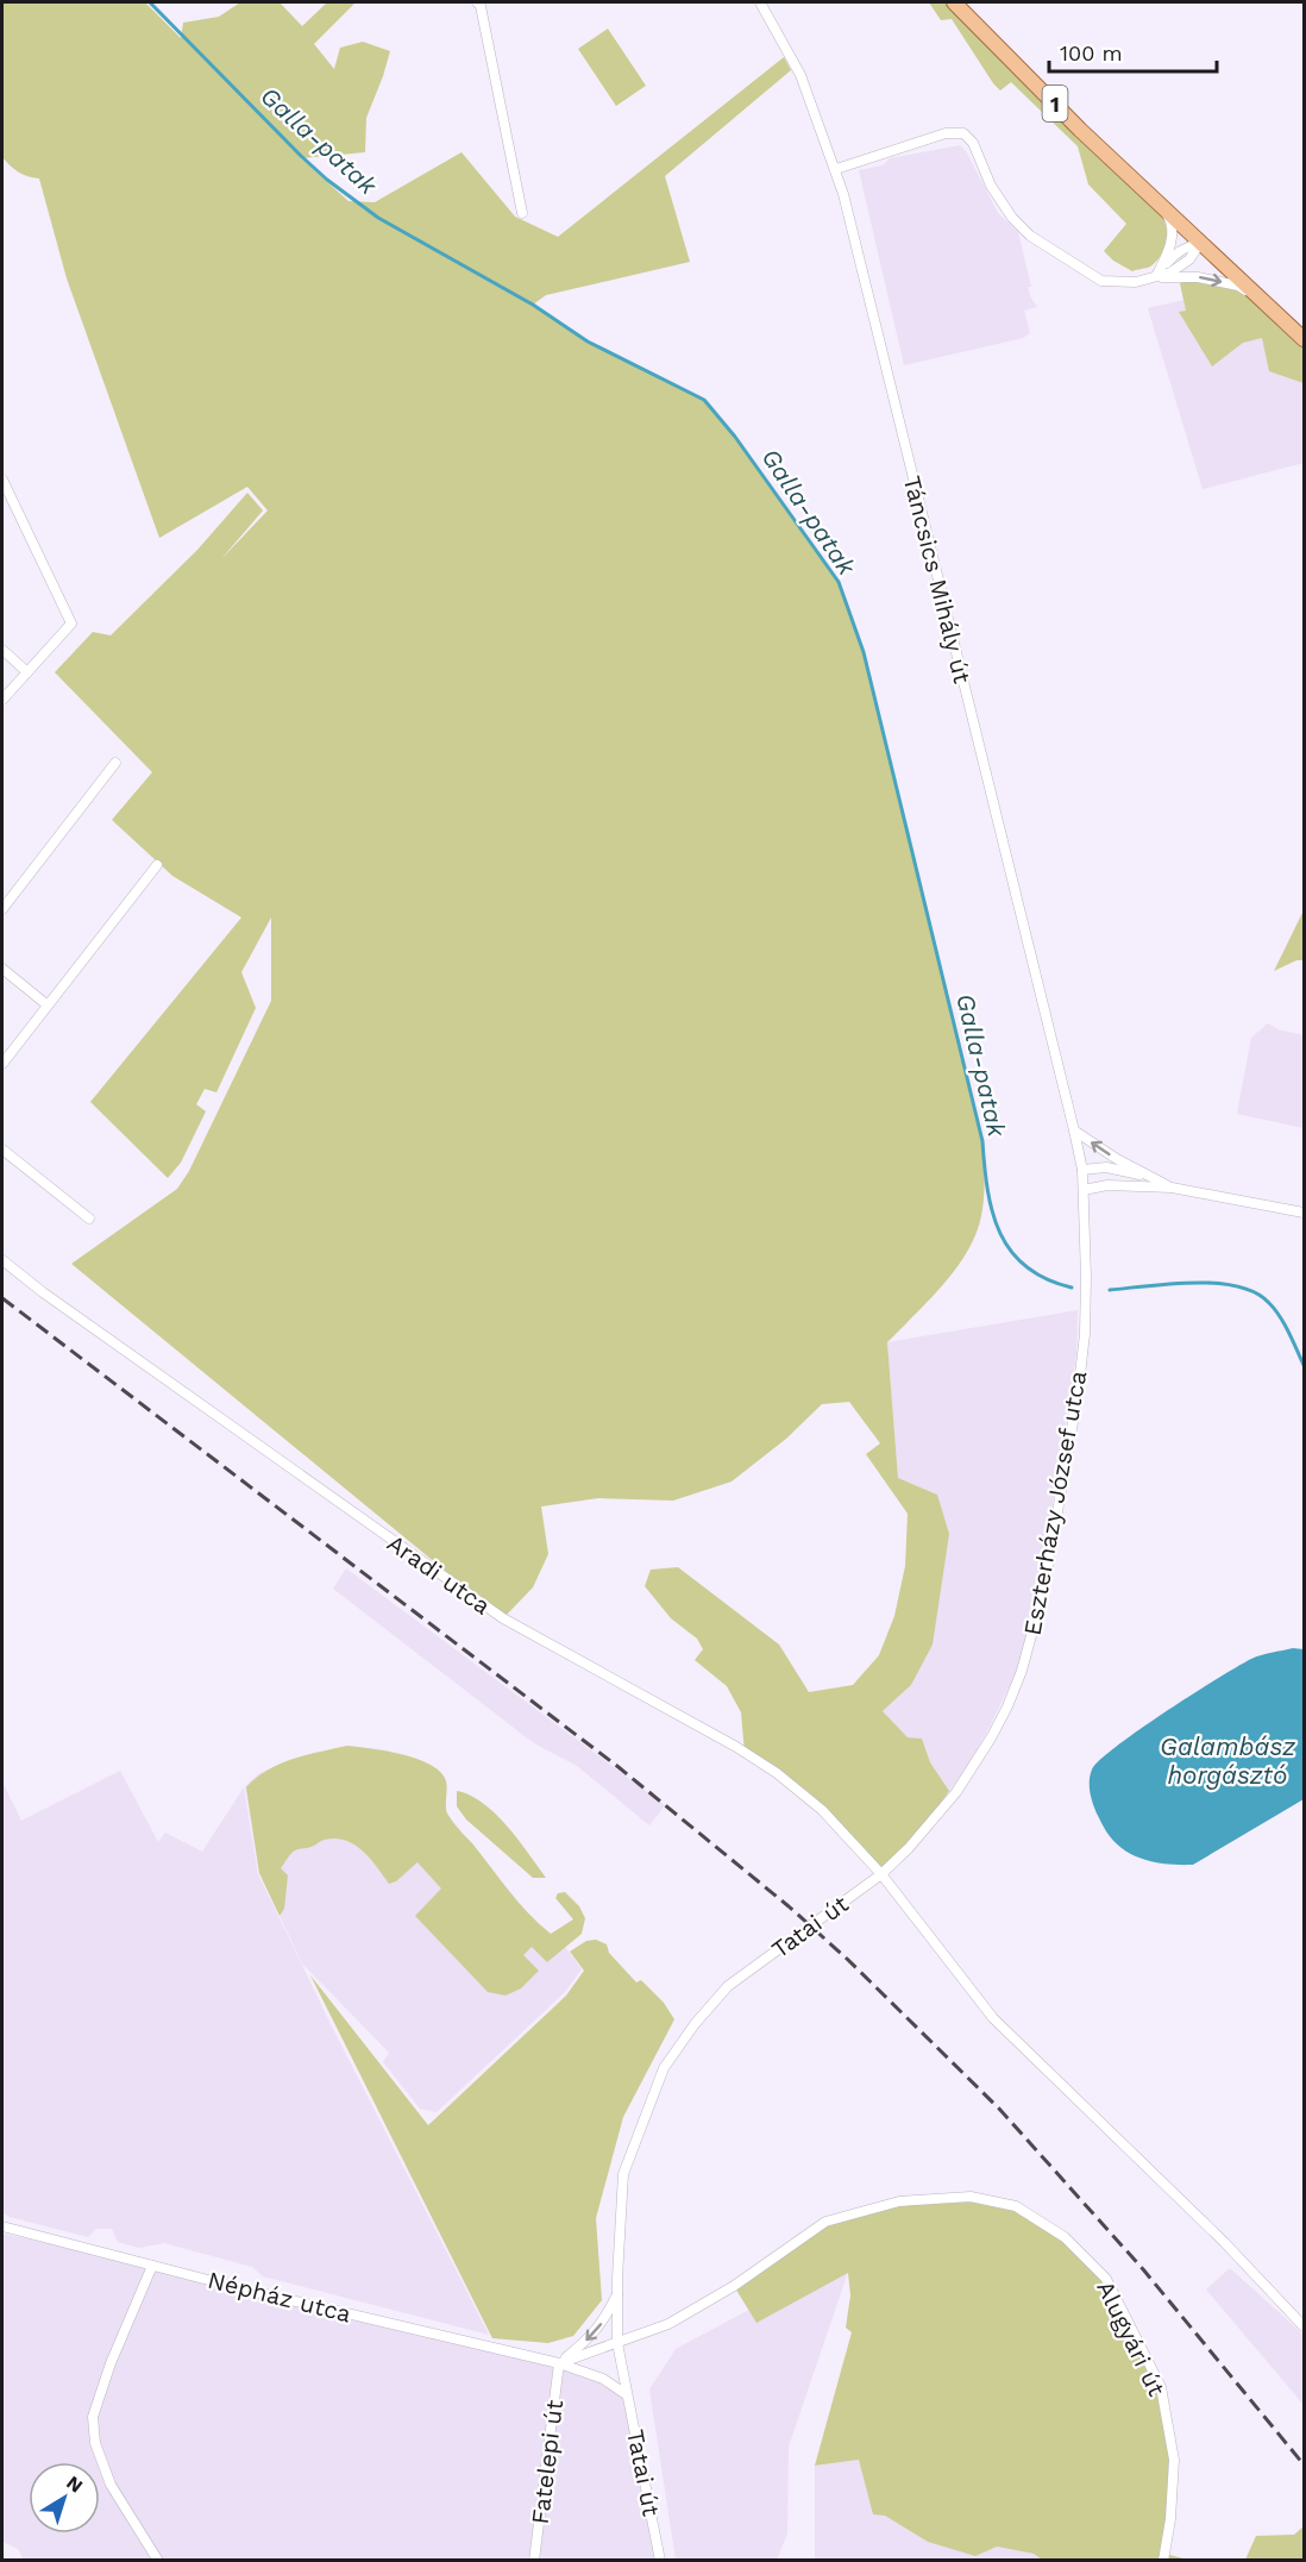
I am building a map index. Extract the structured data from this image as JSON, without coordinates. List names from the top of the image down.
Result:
{
  "streets": {
    "main road": ["1"],
    "street": [
      "Táncsics Mihály út",
      "Eszterházy József utca",
      "Aradi utca",
      "Tatai út",
      "Népház utca",
      "Alugyári út",
      "Fatelepi út"
    ]
  },
  "crossings": [
    ["Táncsics Mihály út", "Eszterházy József utca"],
    ["Eszterházy József utca", "Aradi utca"],
    ["Eszterházy József utca", "Tatai út"],
    ["Aradi utca", "Tatai út"],
    ["Tatai út", "Népház utca"],
    ["Tatai út", "Alugyári út"],
    ["Népház utca", "Fatelepi út"]
  ],
  "water": ["Galla-patak", "Galambász horgásztó"],
  "scale_bar": "100 m",
  "north": "top right"
}
